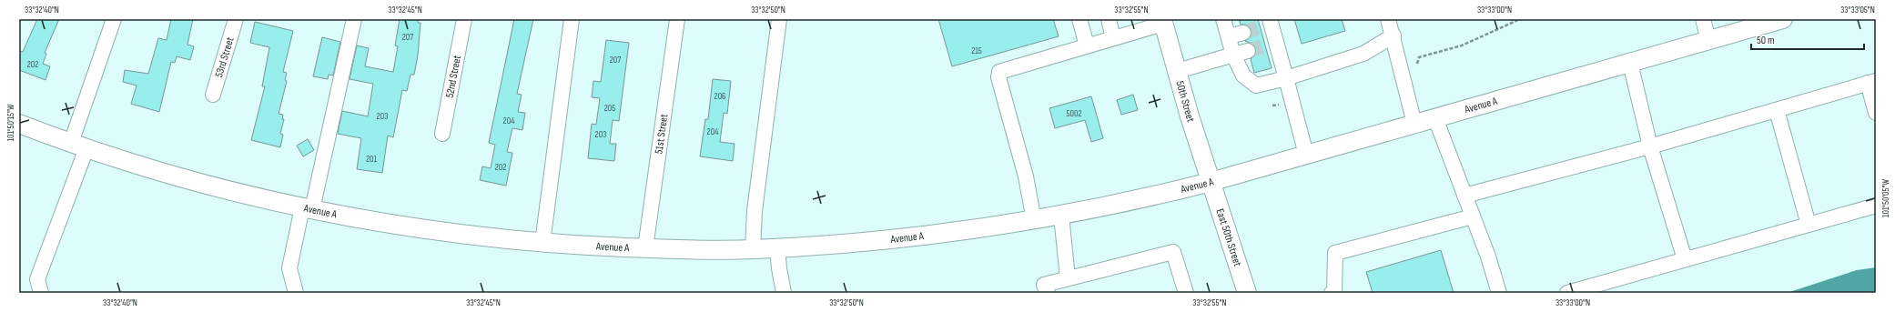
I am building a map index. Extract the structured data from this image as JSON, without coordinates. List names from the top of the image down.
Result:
{
  "streets": {
    "main road": ["50th Street", "Avenue A", "East 50th Street"],
    "street": ["53rd Street", "52nd Street", "51st Street"]
  },
  "crossings": [
    ["50th Street", "Avenue A"],
    ["50th Street", "East 50th Street"],
    ["Avenue A", "51st Street"],
    ["Avenue A", "East 50th Street"]
  ],
  "house_numbers": [
    "207",
    "215",
    "207",
    "202",
    "206",
    "205",
    "5002",
    "203",
    "204",
    "204",
    "203",
    "201",
    "202"
  ],
  "scale_bar": "50 m",
  "coordinates": [
    "33°32'40\"N",
    "33°32'45\"N",
    "33°32'50\"N",
    "33°32'55\"N",
    "33°33'00\"N",
    "33°33'05\"N",
    "101°50'15\"W",
    "101°50'05\"W"
  ]
}
